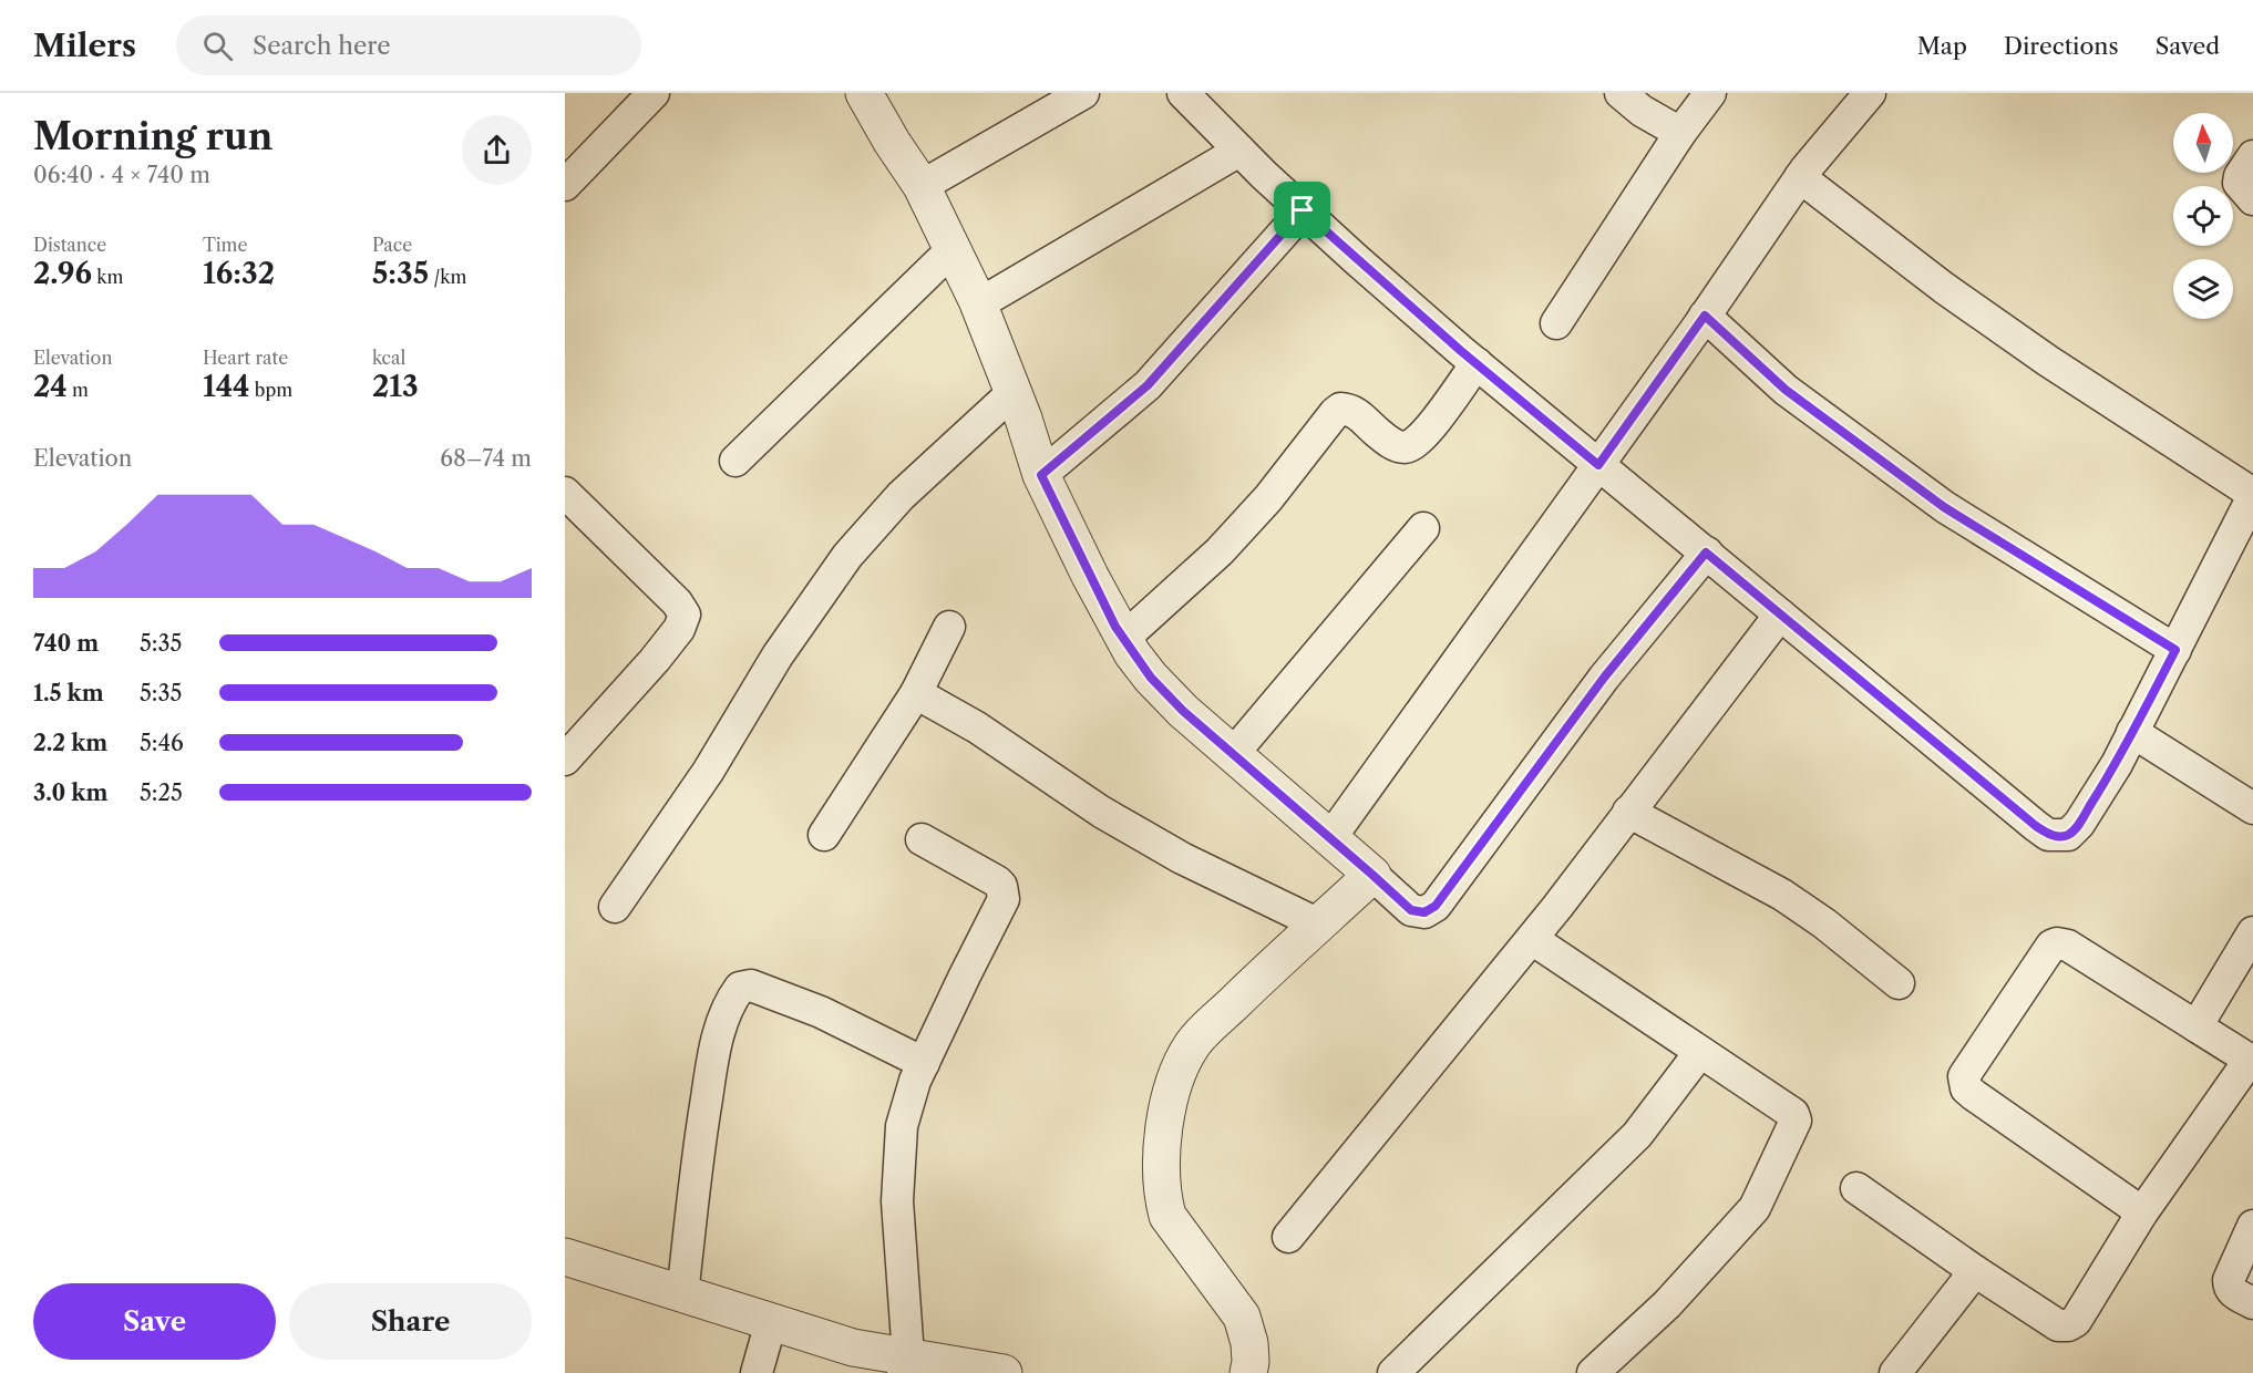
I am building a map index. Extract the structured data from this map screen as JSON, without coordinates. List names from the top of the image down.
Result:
{
  "north": "top",
  "page": {
    "header": "Milers",
    "search": "Search here",
    "nav": ["Map", "Directions", "Saved"],
    "heading": ["Morning run", "06:40 · 4 × 740 m"],
    "stats": [
      ["Distance", "2.96 km"],
      ["Time", "16:32"],
      ["Pace", "5:35 /km"],
      ["Elevation", "24 m"],
      ["Heart rate", "144 bpm"],
      ["kcal", "213"]
    ],
    "chart": ["Elevation", "68–74 m"],
    "list": [
      {
        "name": "740 m",
        "note": "5:35"
      },
      {
        "name": "1.5 km",
        "note": "5:35"
      },
      {
        "name": "2.2 km",
        "note": "5:46"
      },
      {
        "name": "3.0 km",
        "note": "5:25"
      }
    ],
    "buttons": ["Save", "Share"]
  }
}
